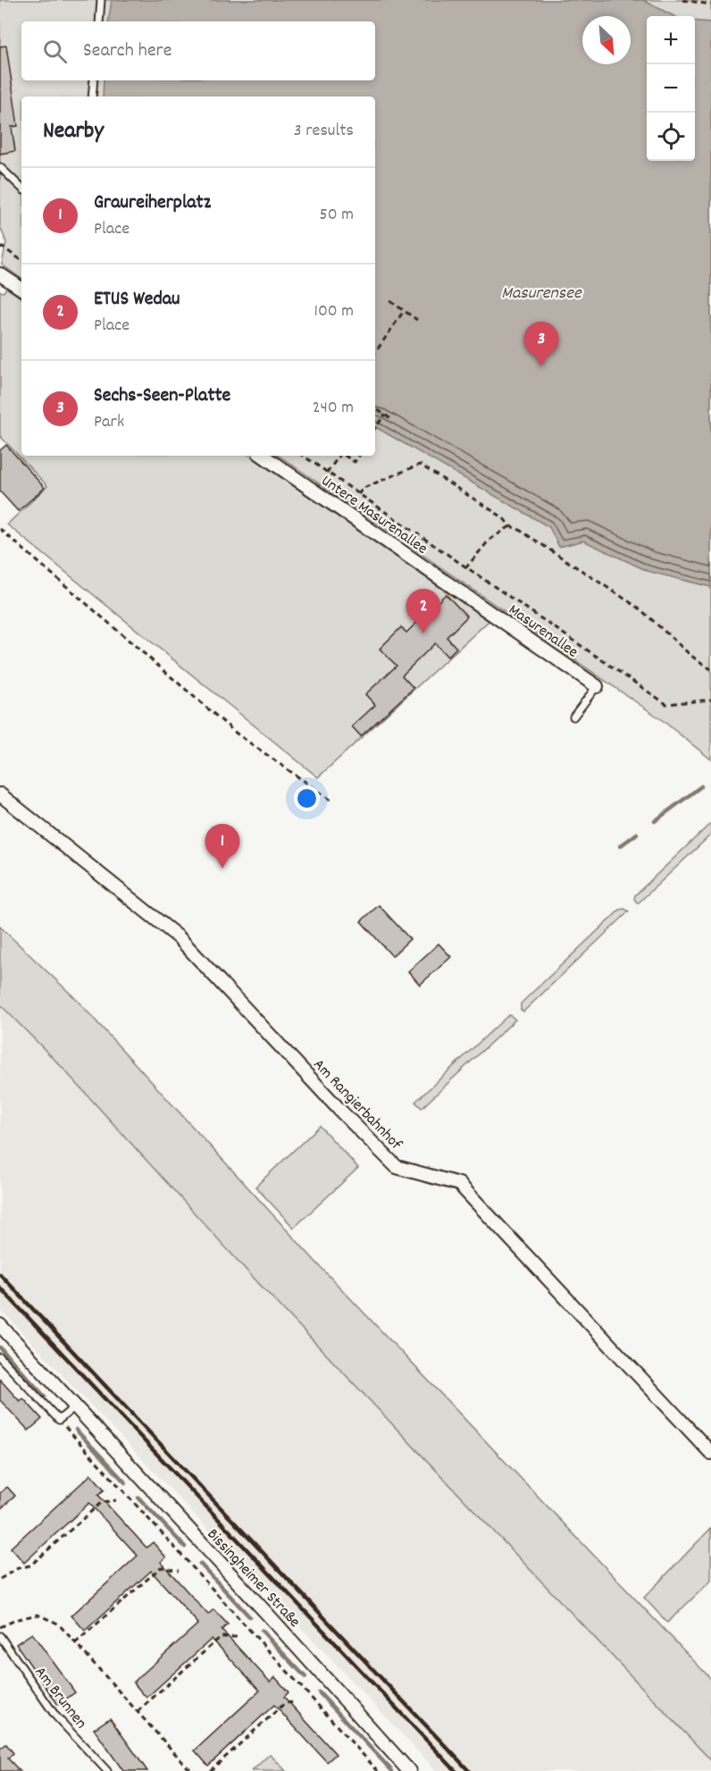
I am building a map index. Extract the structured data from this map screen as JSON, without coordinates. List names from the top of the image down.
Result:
{
  "streets": {
    "street": [
      "Untere Masurenallee",
      "Masurenallee",
      "Am Rangierbahnhof",
      "Bissingheimer Straße"
    ],
    "lane": ["Am Brunnen"]
  },
  "crossings": [
    ["Untere Masurenallee", "Masurenallee"]
  ],
  "water": ["Masurensee"],
  "north": "bottom right",
  "page": {
    "map_buttons": ["+", "−"],
    "search": "Search here",
    "heading": ["Nearby", "3 results"],
    "list": [
      {
        "mark": "1",
        "name": "Graureiherplatz",
        "note": "Place",
        "value": "50 m"
      },
      {
        "mark": "2",
        "name": "ETUS Wedau",
        "note": "Place",
        "value": "100 m"
      },
      {
        "mark": "3",
        "name": "Sechs-Seen-Platte",
        "note": "Park",
        "value": "240 m"
      }
    ],
    "pins": ["3", "2", "1"]
  }
}
